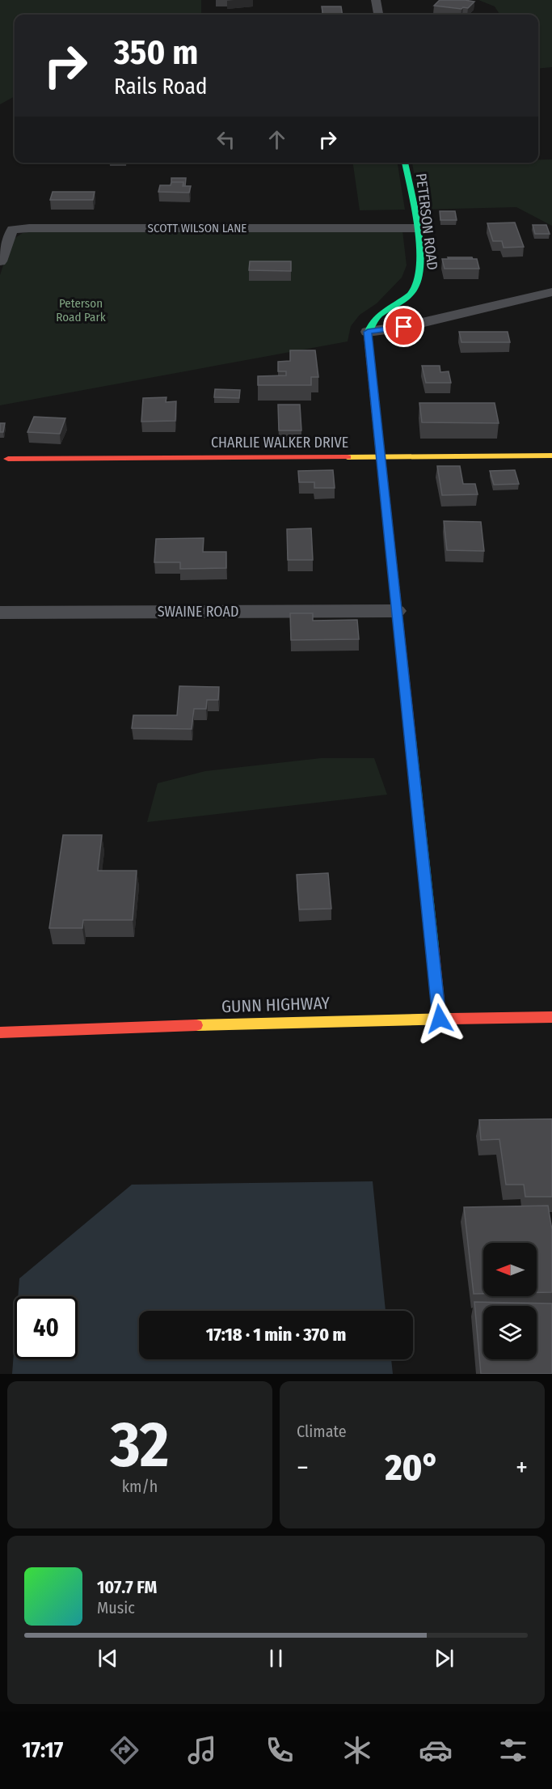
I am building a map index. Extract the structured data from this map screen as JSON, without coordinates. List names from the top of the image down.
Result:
{
  "streets": {
    "street": [
      "PETERSON ROAD",
      "SCOTT WILSON LANE",
      "CHARLIE WALKER DRIVE",
      "SWAINE ROAD",
      "GUNN HIGHWAY"
    ]
  },
  "crossings": [
    ["PETERSON ROAD", "SCOTT WILSON LANE"]
  ],
  "parks": ["Peterson Road Park"],
  "north": "left",
  "page": {
    "turn": ["350 m", "Rails Road"],
    "limit": "40",
    "trip": "17:18 · 1 min · 370 m",
    "tile": [
      ["32", "km/h"],
      "Climate"
    ],
    "heat": ["−", "20°", "+"],
    "song": ["107.7 FM", "Music"],
    "tabs": "17:17"
  }
}
